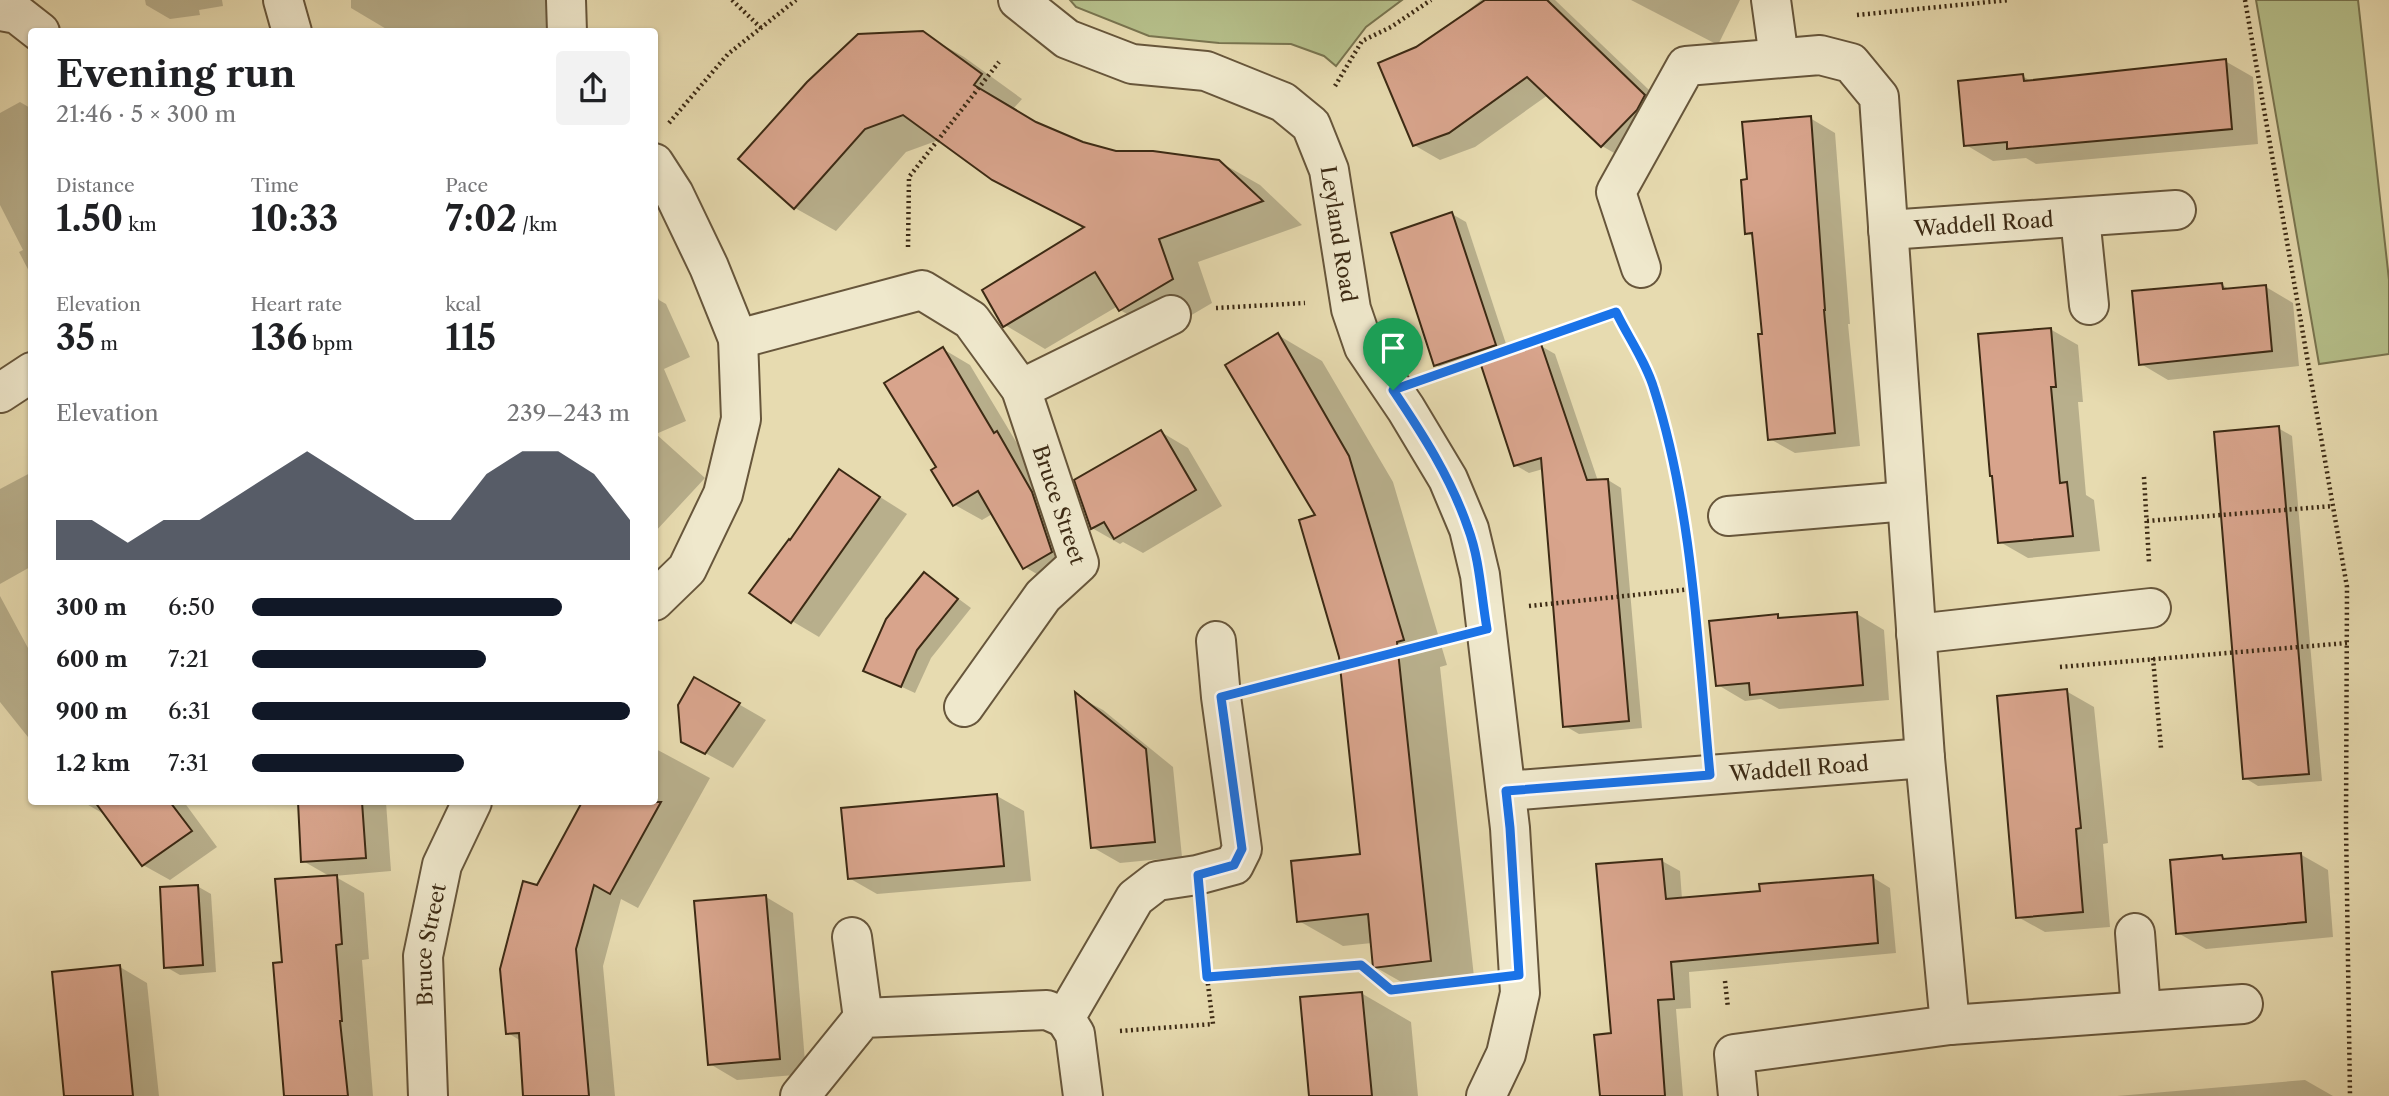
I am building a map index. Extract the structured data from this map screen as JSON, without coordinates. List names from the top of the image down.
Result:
{
  "streets": {
    "street": ["Waddell Road", "Leyland Road", "Bruce Street"]
  },
  "crossings": [
    ["Waddell Road", "Leyland Road"]
  ],
  "page": {
    "heading": ["Evening run", "21:46 · 5 × 300 m"],
    "stats": [
      ["Distance", "1.50 km"],
      ["Time", "10:33"],
      ["Pace", "7:02 /km"],
      ["Elevation", "35 m"],
      ["Heart rate", "136 bpm"],
      ["kcal", "115"]
    ],
    "chart": ["Elevation", "239–243 m"],
    "list": [
      {
        "name": "300 m",
        "note": "6:50"
      },
      {
        "name": "600 m",
        "note": "7:21"
      },
      {
        "name": "900 m",
        "note": "6:31"
      },
      {
        "name": "1.2 km",
        "note": "7:31"
      }
    ]
  }
}
